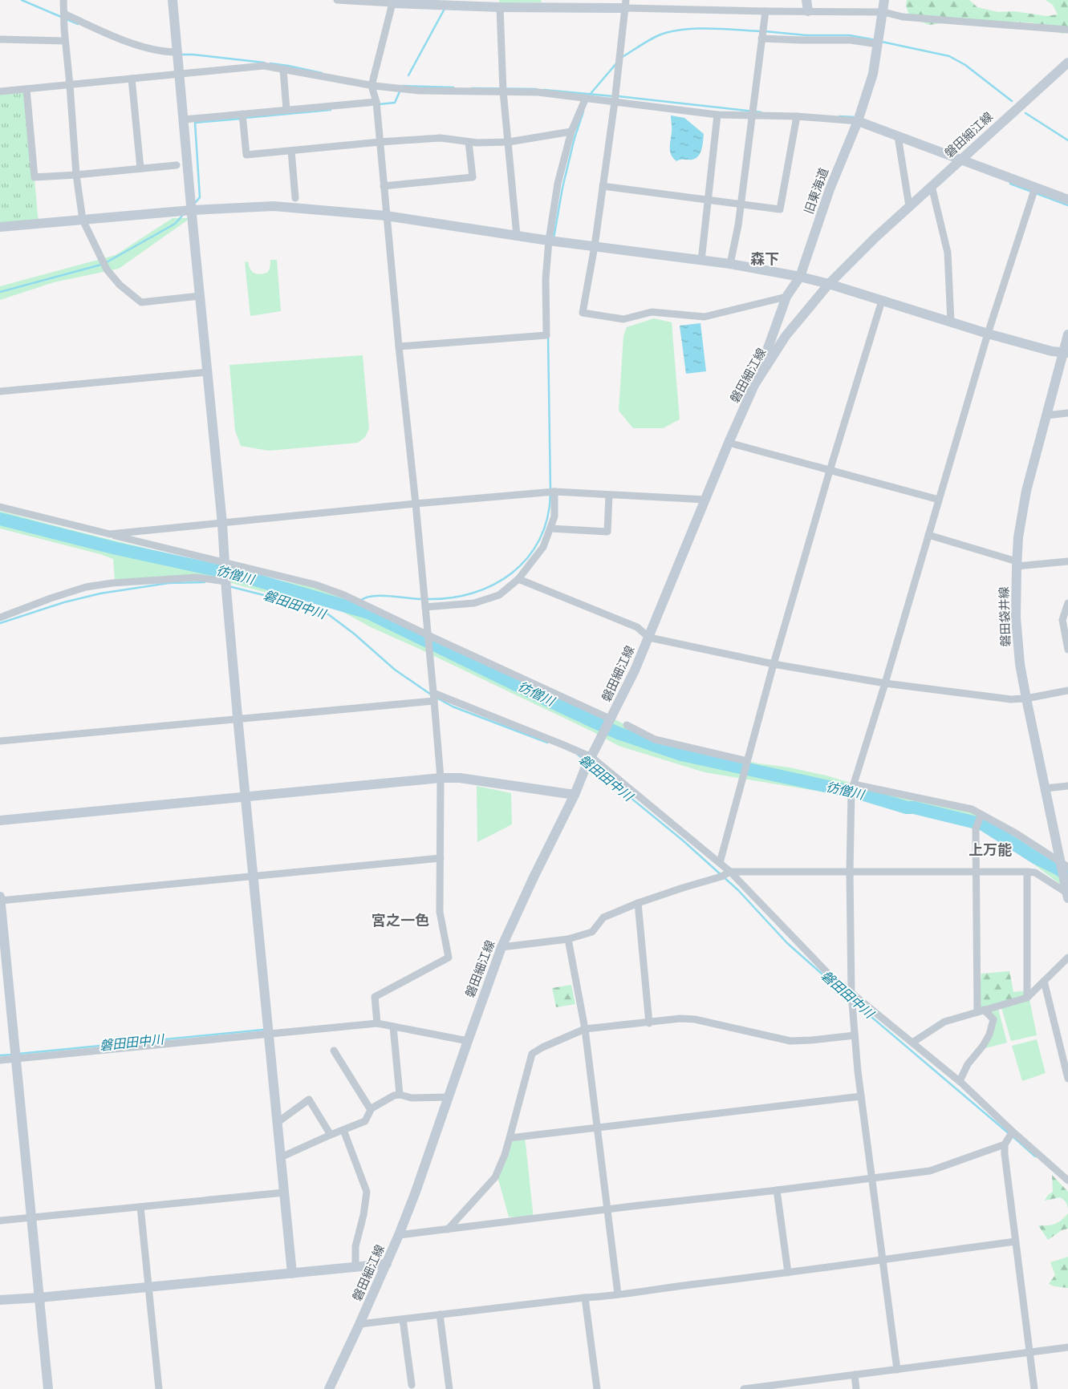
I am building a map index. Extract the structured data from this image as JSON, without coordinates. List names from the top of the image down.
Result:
{
  "streets": {
    "street": ["磐田細江線", "旧東海道", "磐田袋井線"]
  },
  "crossings": [
    ["磐田細江線", "旧東海道"]
  ],
  "districts": ["森下", "上万能", "宮之一色"],
  "water": ["彷僧川", "磐田田中川"]
}
